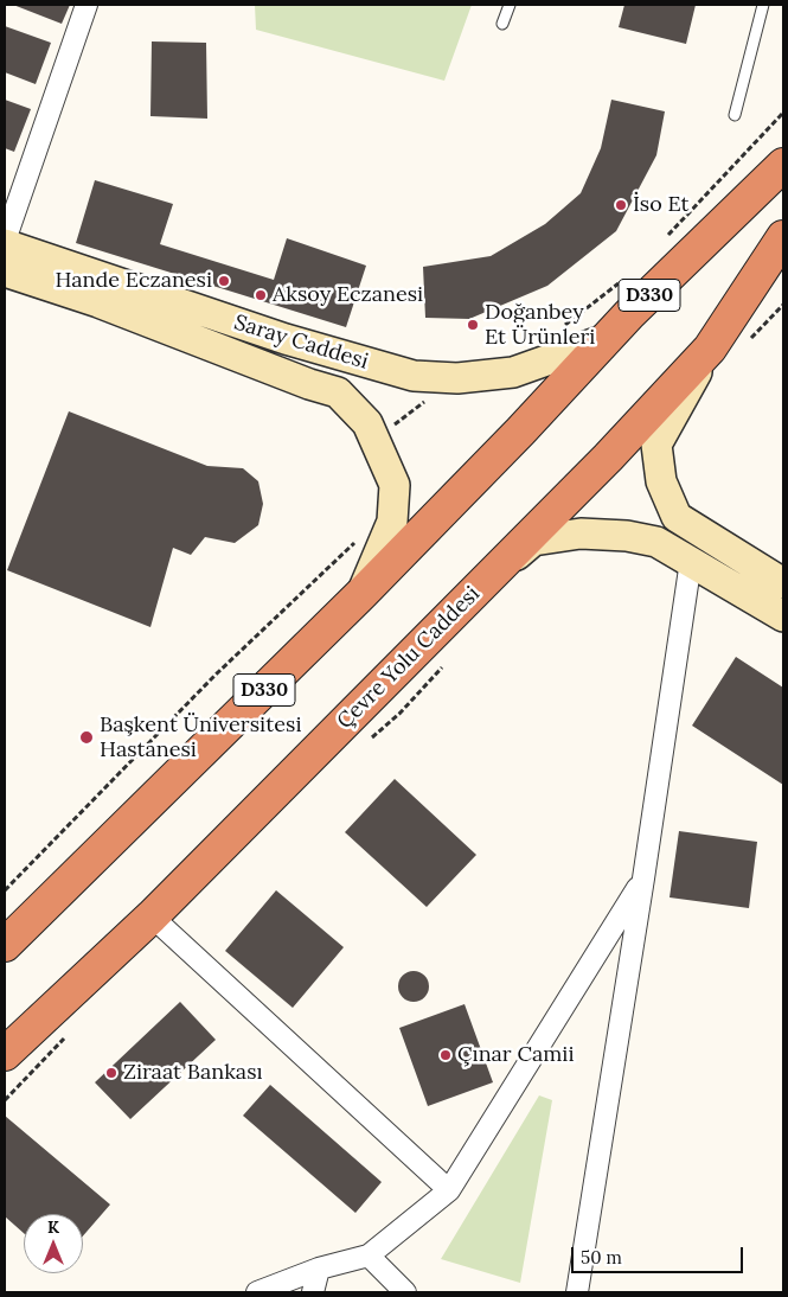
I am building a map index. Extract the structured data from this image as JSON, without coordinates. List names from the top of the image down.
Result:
{
  "streets": {
    "highway": ["D330", "Çevre Yolu Caddesi"],
    "street": ["Saray Caddesi"]
  },
  "crossings": [
    ["D330", "Saray Caddesi"]
  ],
  "places": [
    "İso Et",
    "Hande Eczanesi",
    "Aksoy Eczanesi",
    "Doğanbey Et Ürünleri",
    "Başkent Üniversitesi Hastanesi",
    "Çınar Camii",
    "Ziraat Bankası"
  ],
  "scale_bar": "50 m",
  "north": "top"
}
